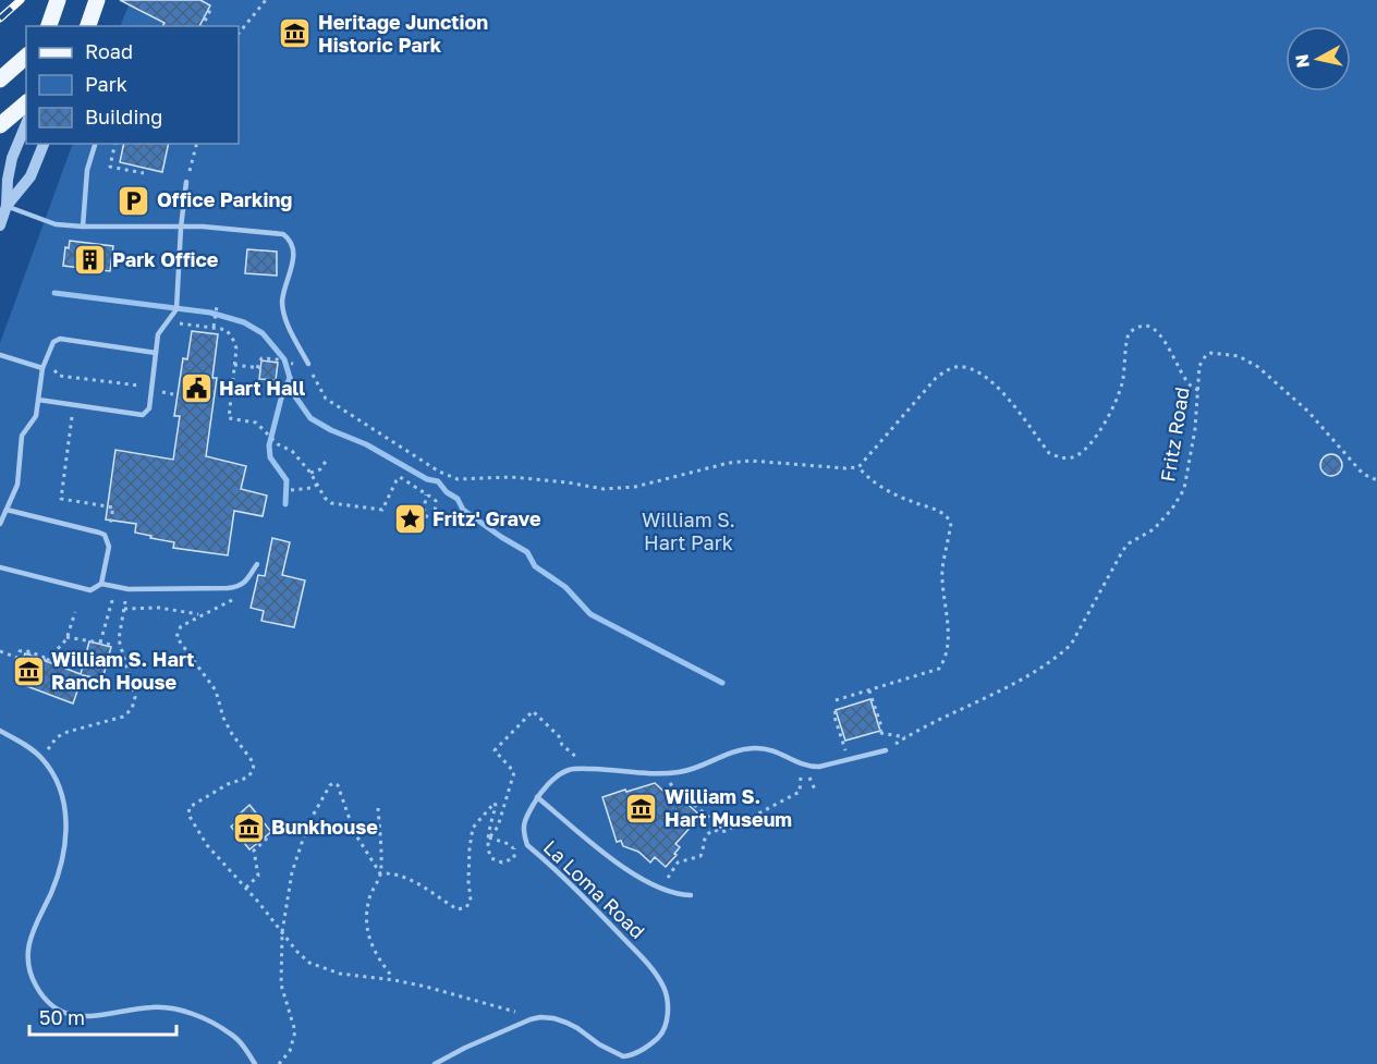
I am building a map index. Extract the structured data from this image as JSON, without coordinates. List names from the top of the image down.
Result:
{
  "streets": {
    "lane": ["La Loma Road"],
    "path": ["Fritz Road"]
  },
  "crossings": [
    ["Fritz Road", "La Loma Road"]
  ],
  "parks": ["William S. Hart Park"],
  "places": {
    "museum": [
      "Heritage Junction Historic Park",
      "William S. Hart Ranch House",
      "William S. Hart Museum",
      "Bunkhouse"
    ],
    "parking": ["Office Parking"],
    "building": ["Park Office"],
    "public building": ["Hart Hall"],
    "place": ["Fritz' Grave"]
  },
  "legend": ["Road", "Park", "Building"],
  "scale_bar": "50 m",
  "north": "left"
}
